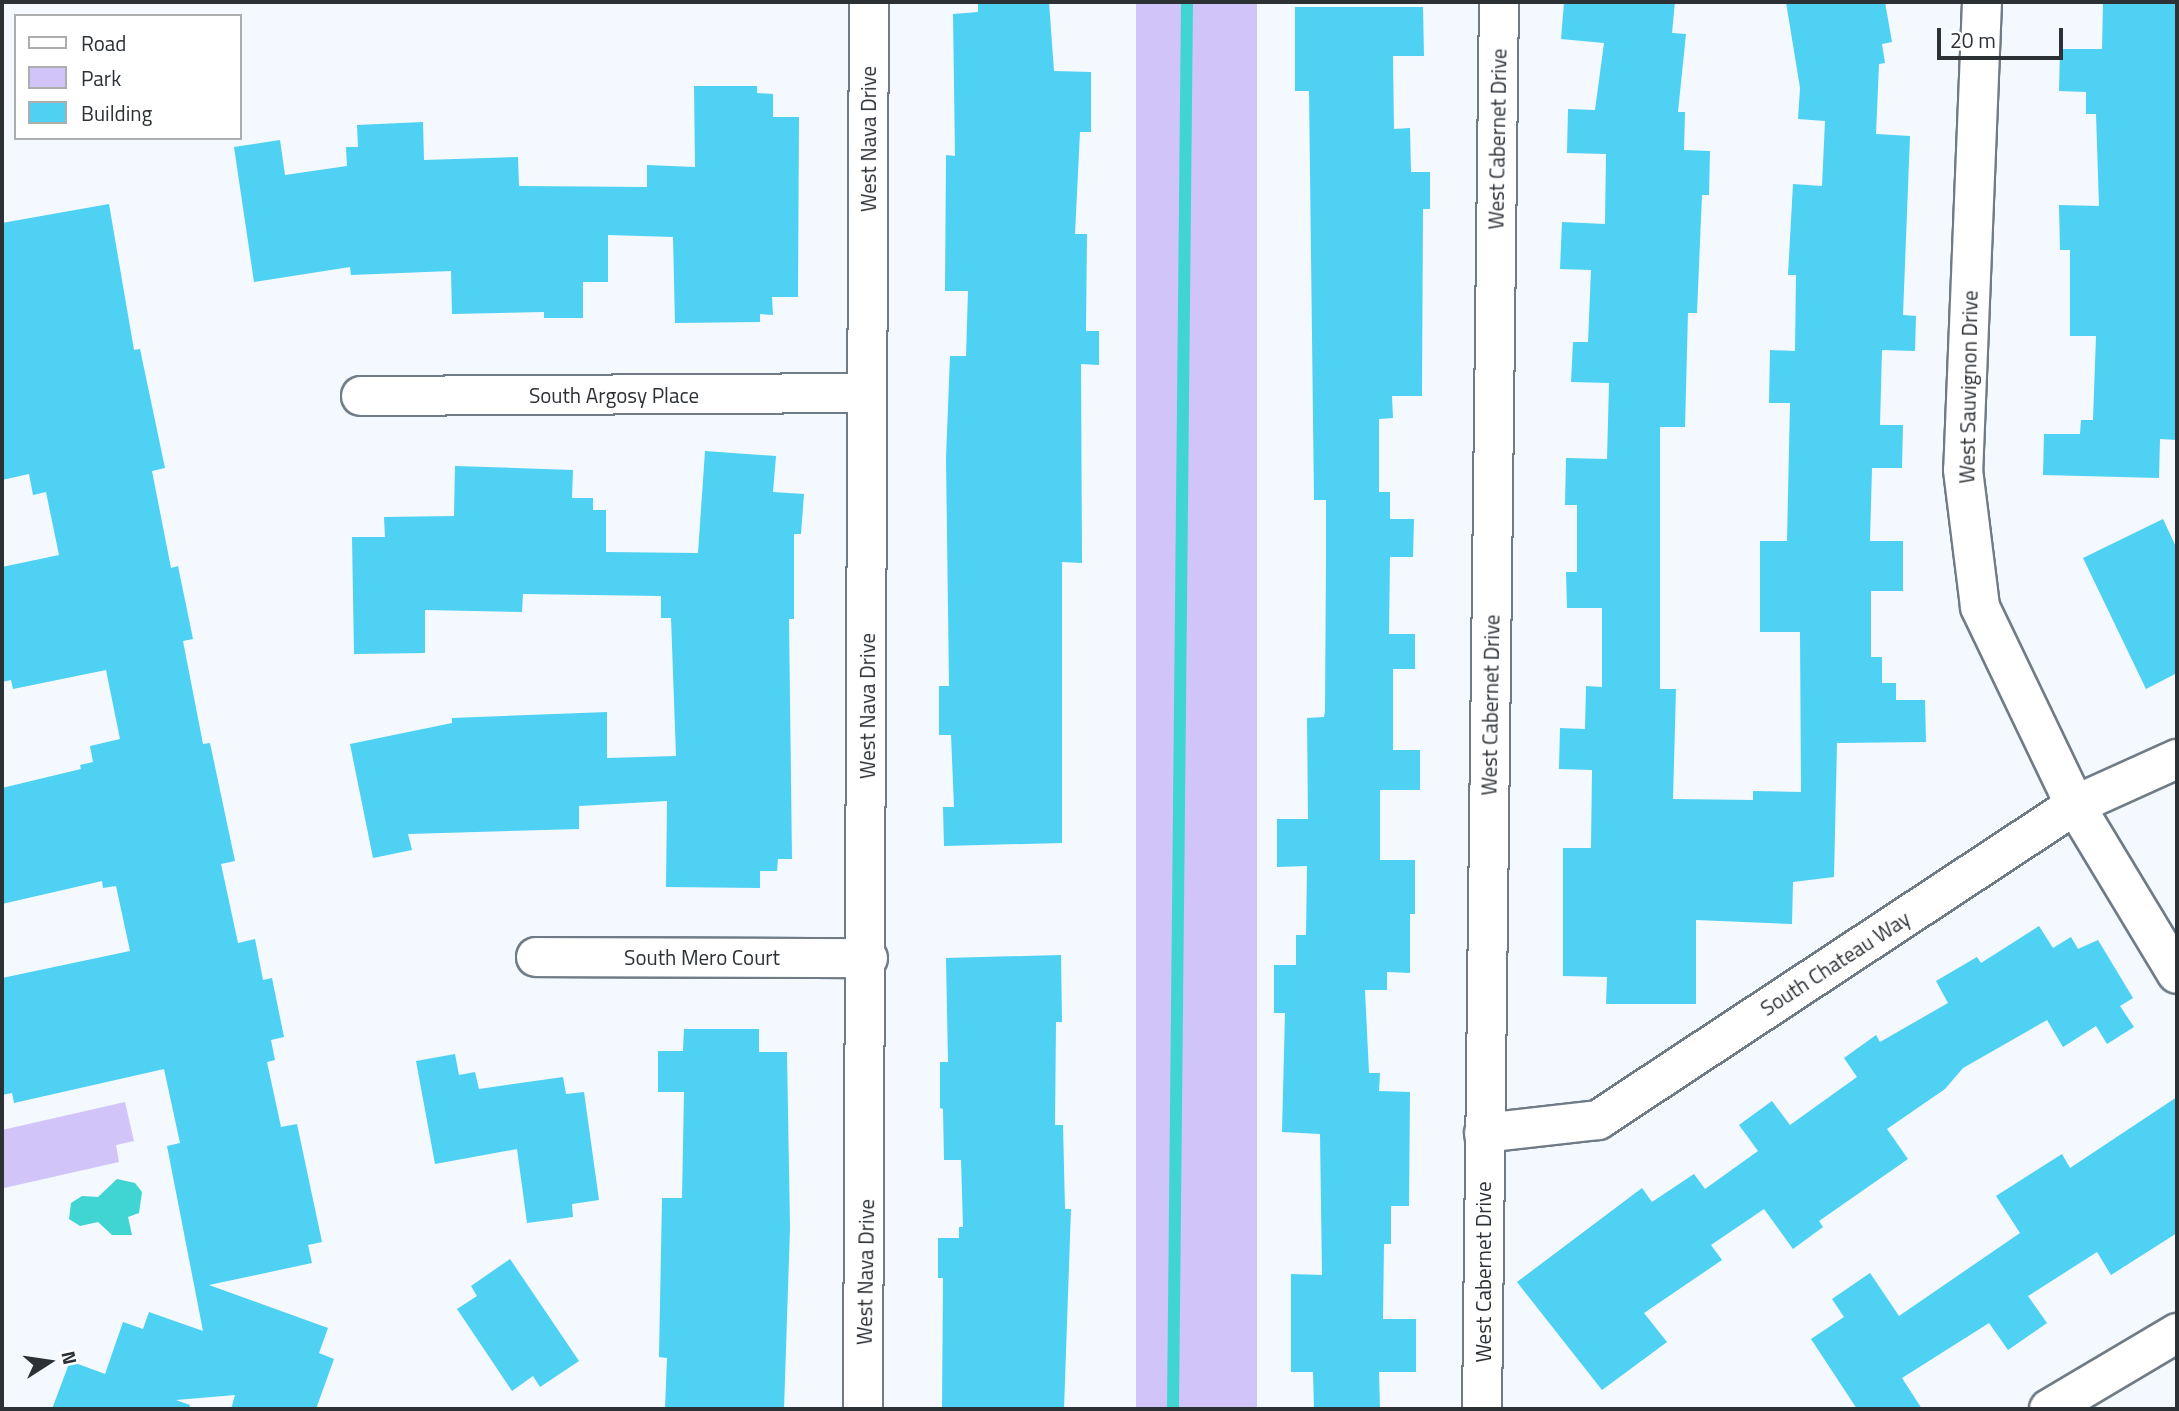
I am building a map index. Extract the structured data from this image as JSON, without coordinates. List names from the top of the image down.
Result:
{
  "streets": {
    "street": [
      "West Nava Drive",
      "West Cabernet Drive",
      "West Sauvignon Drive",
      "South Argosy Place",
      "South Mero Court",
      "South Chateau Way"
    ]
  },
  "crossings": [
    ["West Nava Drive", "South Argosy Place"],
    ["West Nava Drive", "South Mero Court"],
    ["West Cabernet Drive", "South Chateau Way"],
    ["West Sauvignon Drive", "South Chateau Way"]
  ],
  "legend": ["Road", "Park", "Building"],
  "scale_bar": "20 m",
  "north": "right"
}
